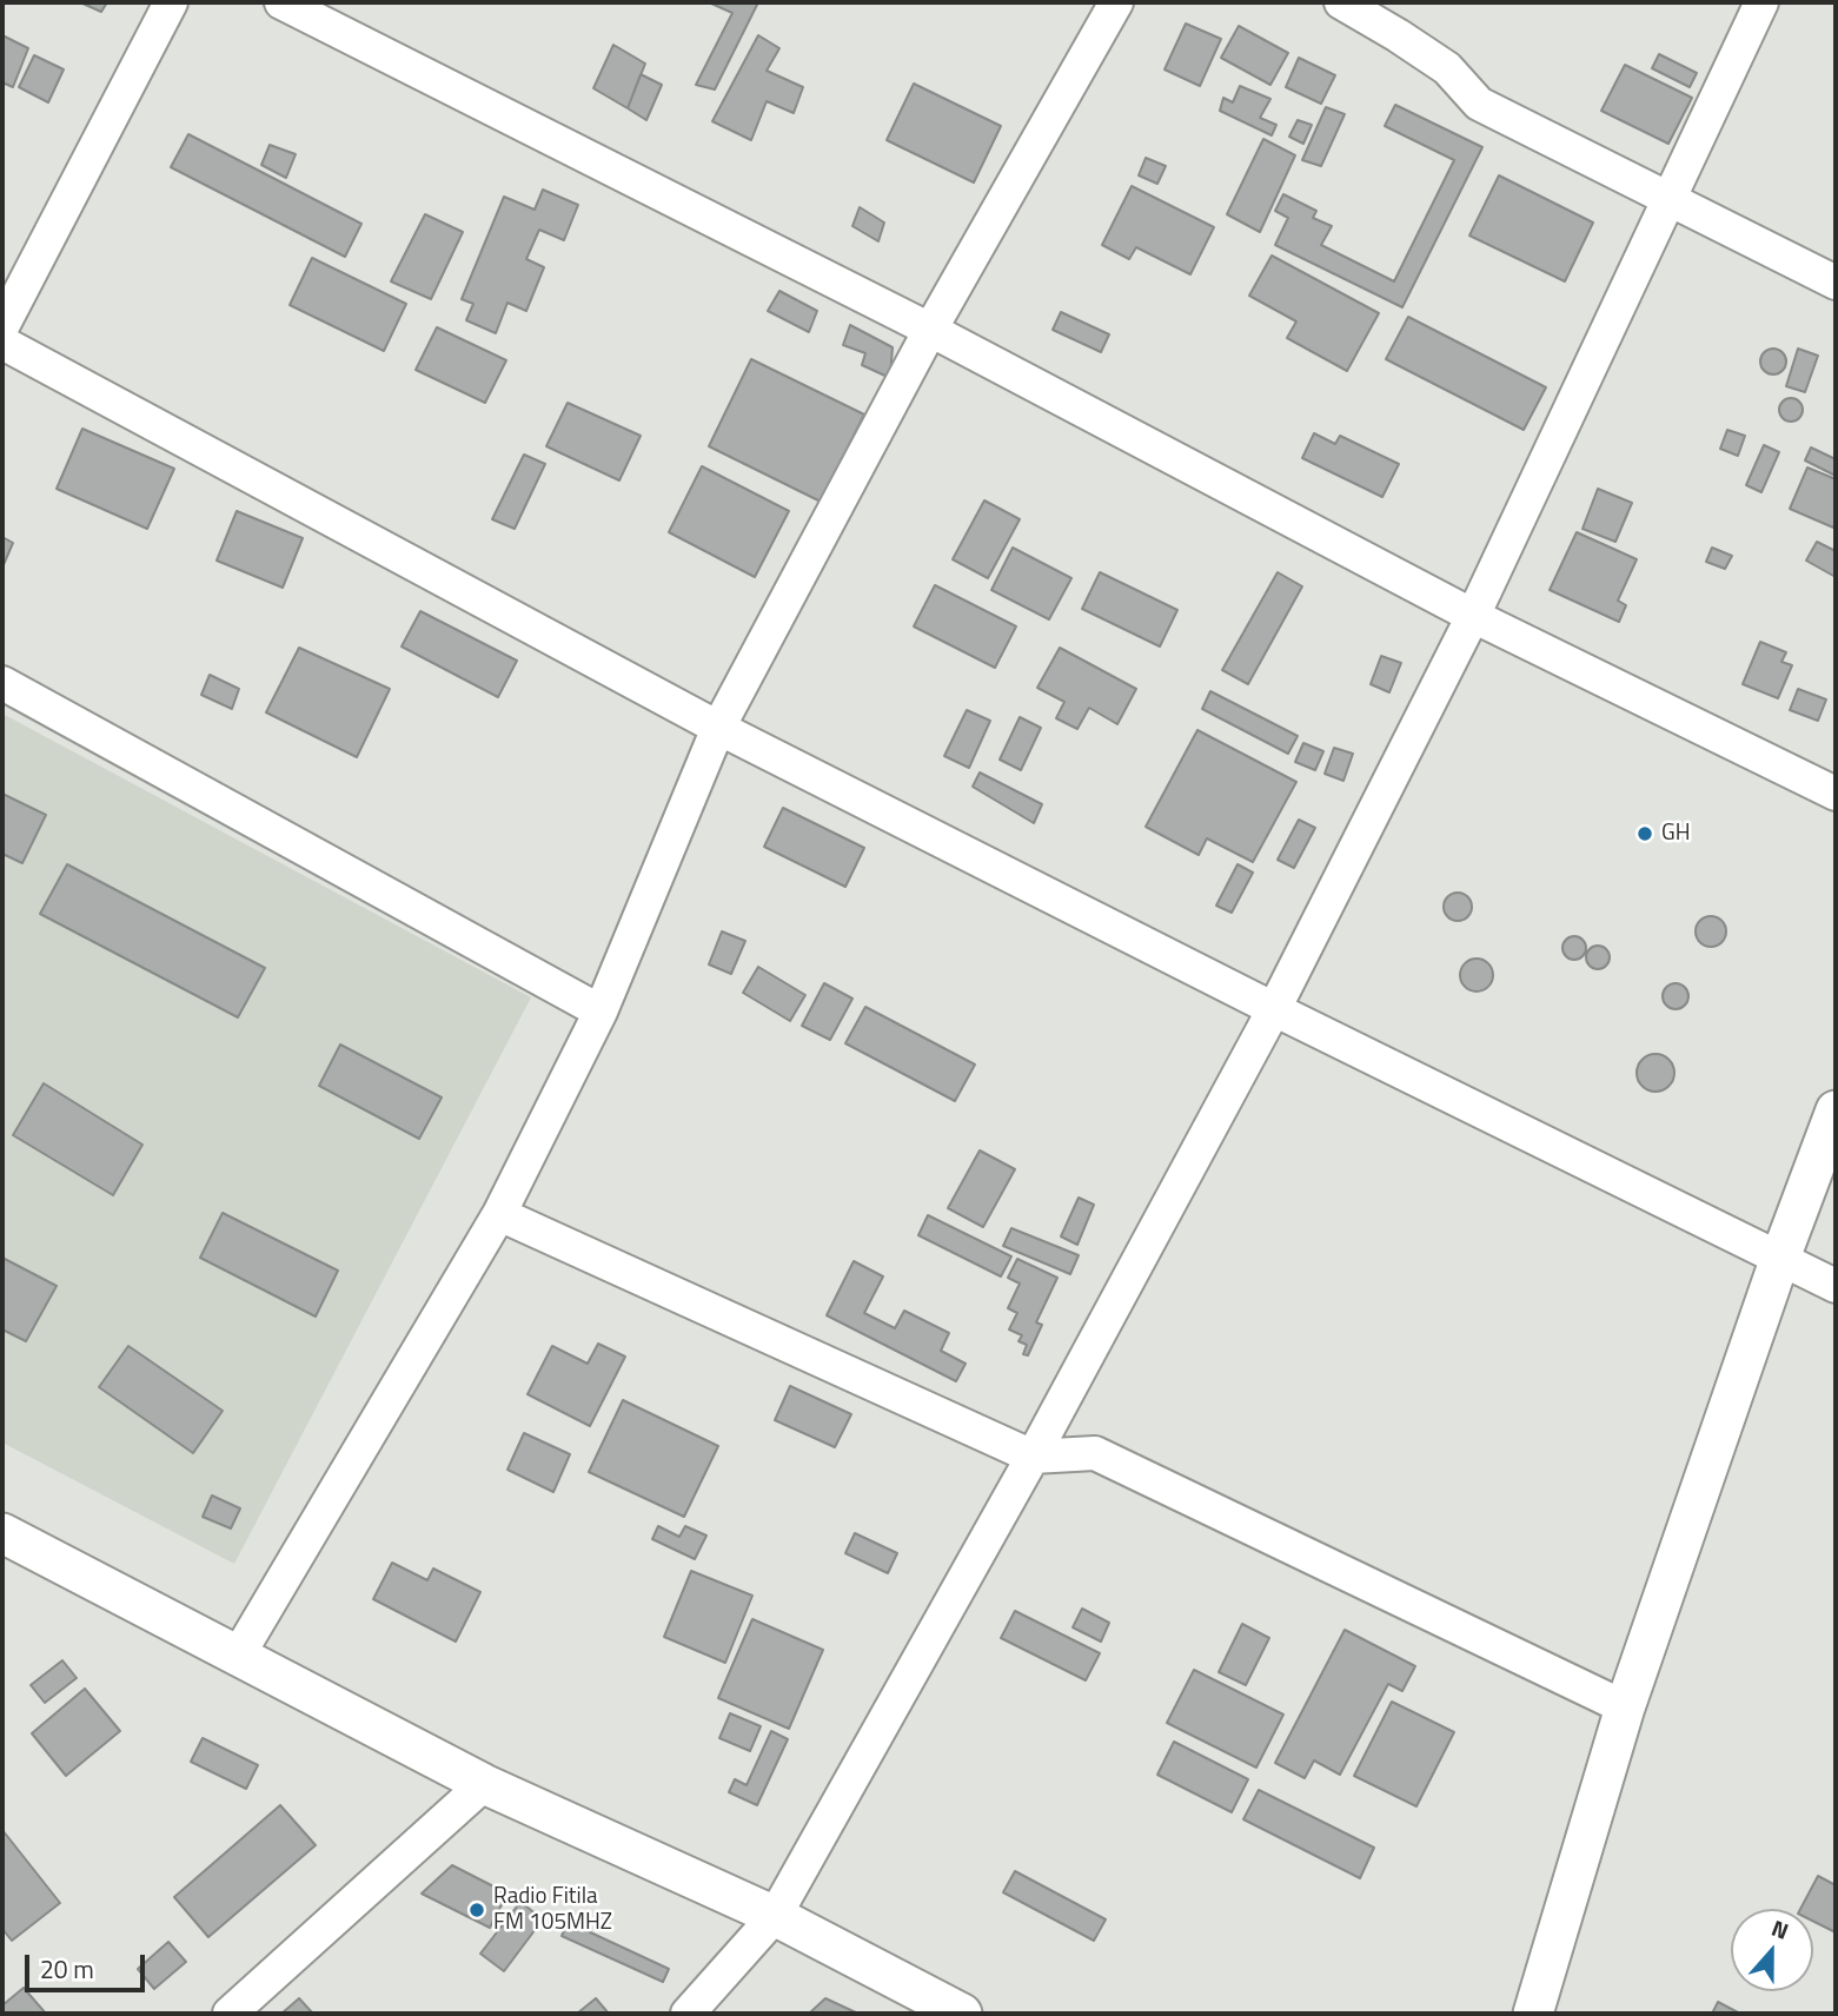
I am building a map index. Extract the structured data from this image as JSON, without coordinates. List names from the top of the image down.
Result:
{
  "places": ["GH", "Radio Fitila FM 105MHZ"],
  "scale_bar": "20 m",
  "north": "top"
}
